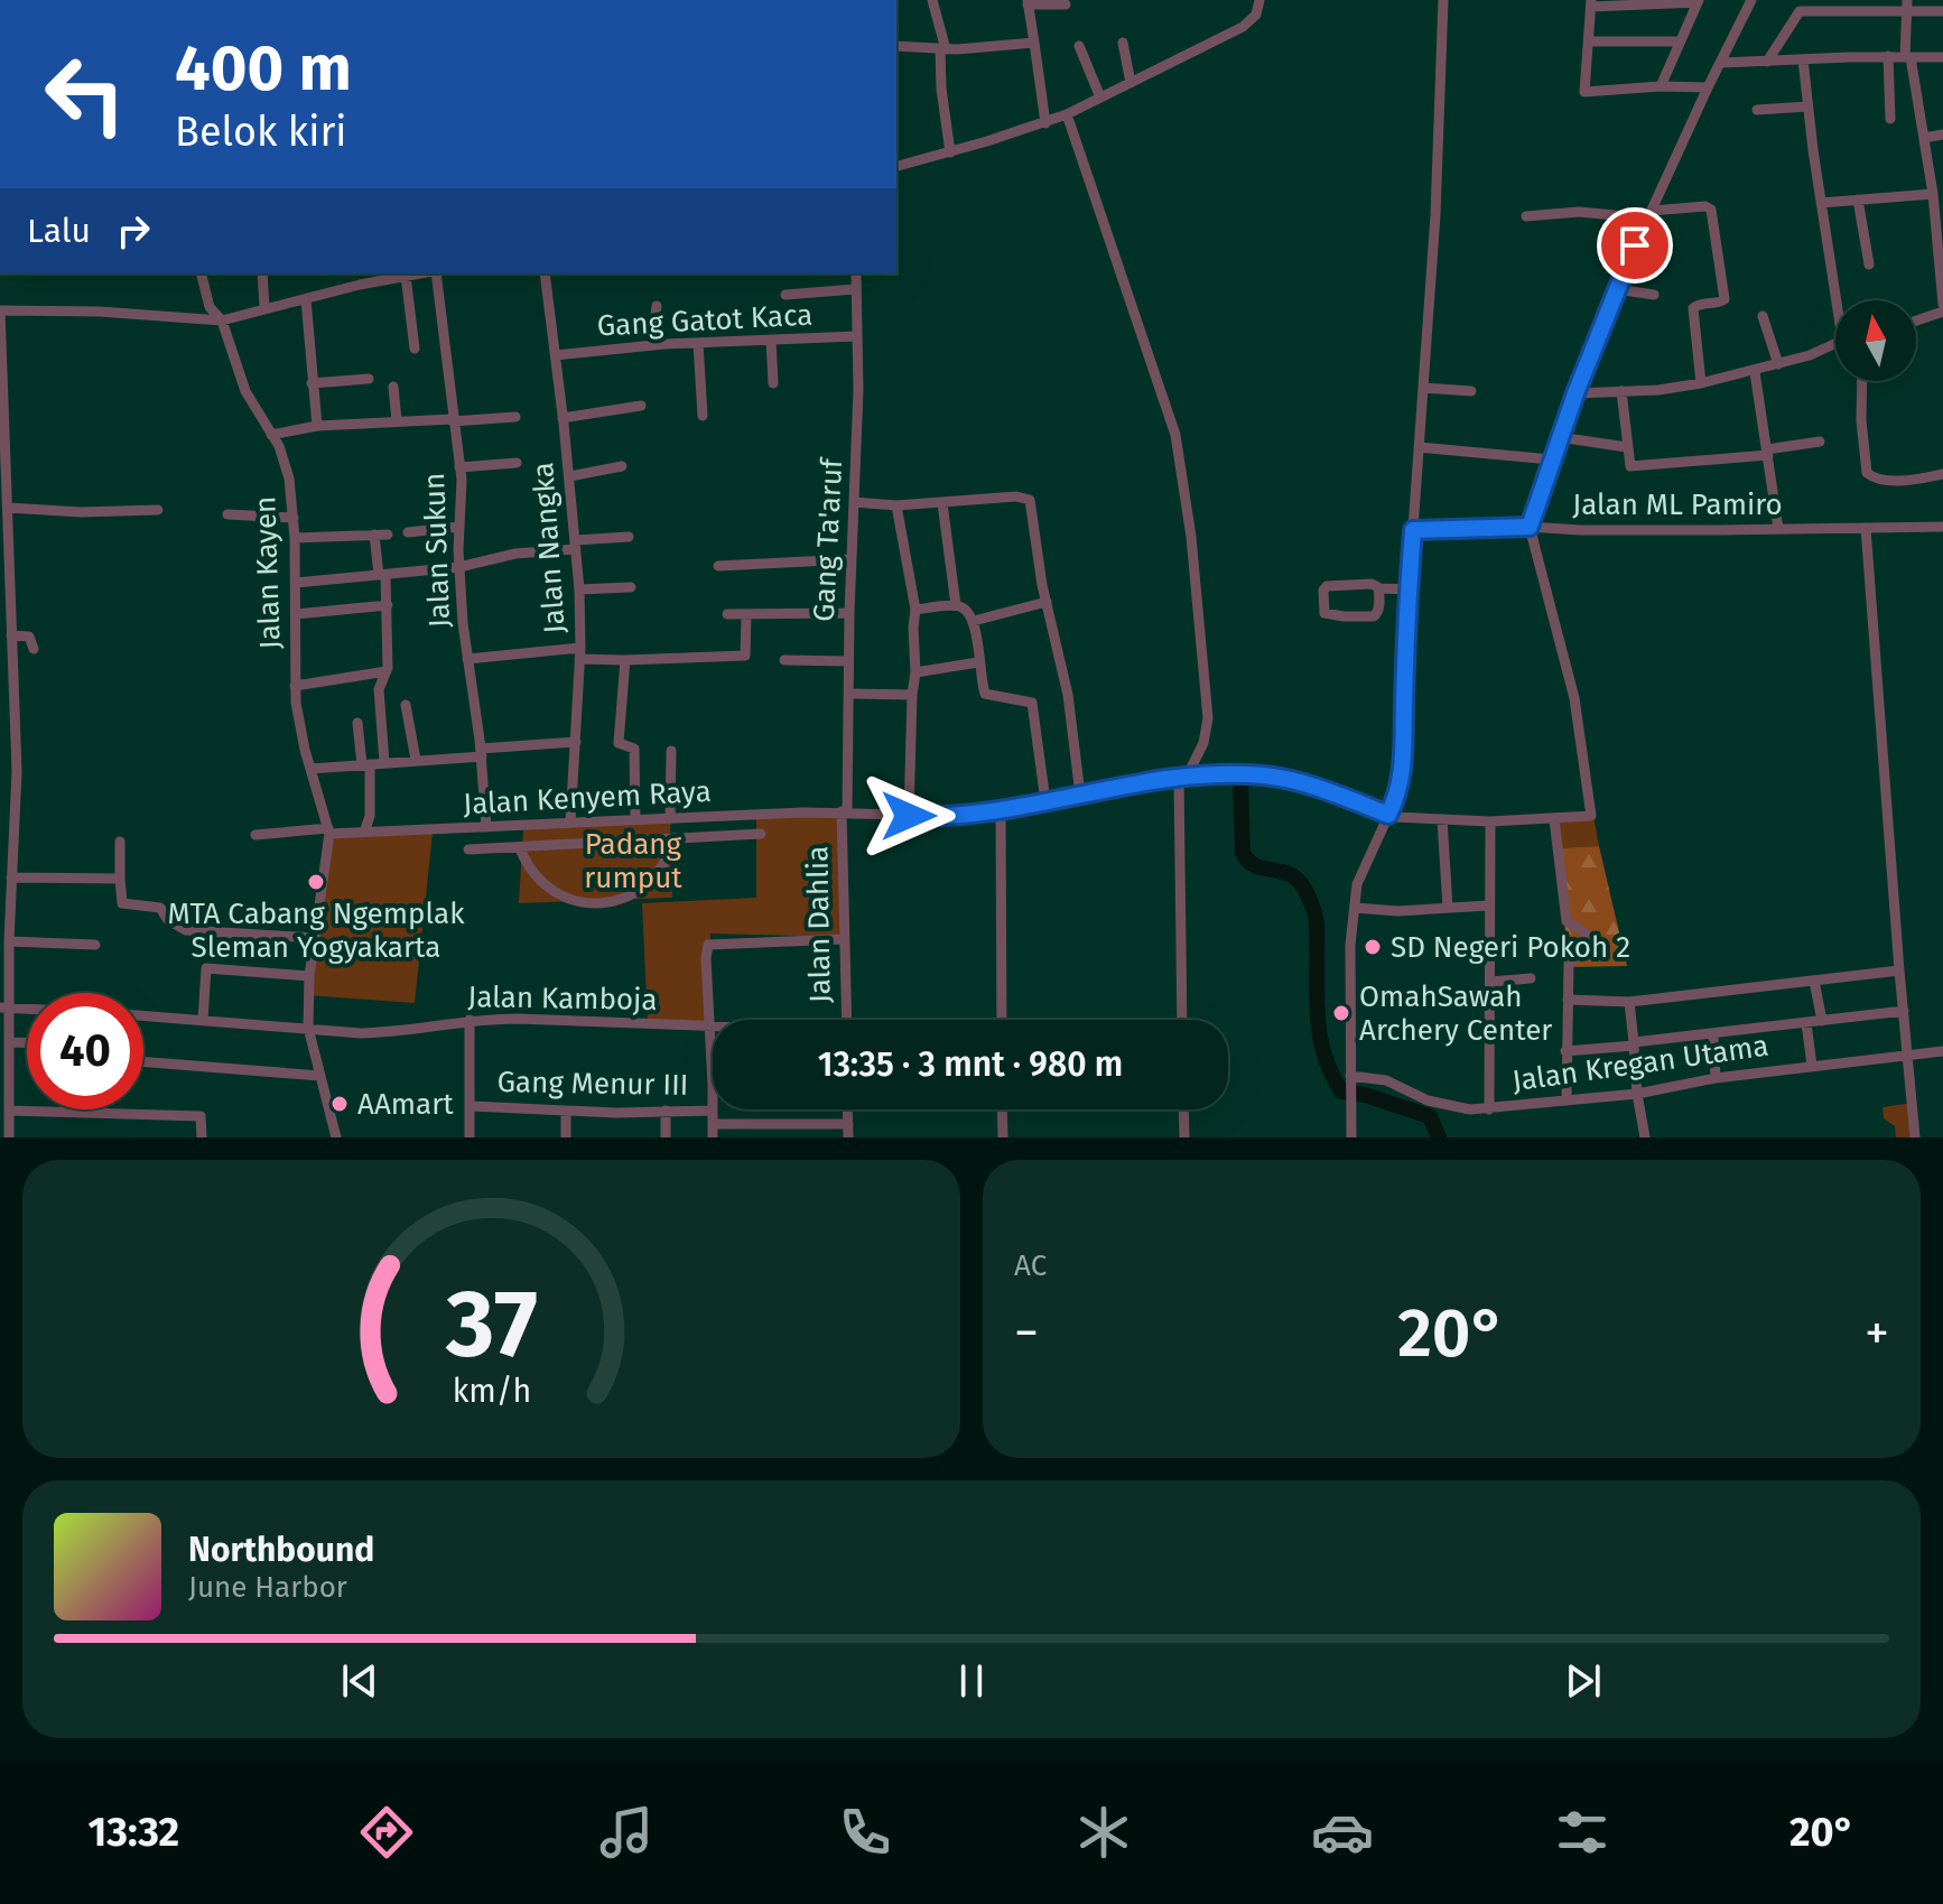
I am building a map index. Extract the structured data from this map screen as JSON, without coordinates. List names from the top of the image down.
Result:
{
  "streets": {
    "street": [
      "Gang Gatot Kaca",
      "Jalan ML Pamiro",
      "Gang Ta'aruf",
      "Jalan Nangka",
      "Jalan Sukun",
      "Jalan Kayen",
      "Jalan Kenyem Raya",
      "Jalan Dahlia",
      "Jalan Kamboja",
      "Jalan Kregan Utama",
      "Gang Menur III"
    ]
  },
  "crossings": [
    ["Gang Gatot Kaca", "Gang Ta'aruf"],
    ["Gang Gatot Kaca", "Jalan Nangka"],
    ["Gang Ta'aruf", "Jalan Kenyem Raya"],
    ["Gang Ta'aruf", "Jalan Dahlia"],
    ["Jalan Nangka", "Jalan Kenyem Raya"],
    ["Jalan Sukun", "Jalan Kenyem Raya"],
    ["Jalan Kayen", "Jalan Kenyem Raya"],
    ["Jalan Kenyem Raya", "Jalan Dahlia"]
  ],
  "parks": ["Padang rumput"],
  "places": [
    "MTA Cabang Ngemplak Sleman Yogyakarta",
    "SD Negeri Pokoh 2",
    "OmahSawah Archery Center",
    "AAmart"
  ],
  "north": "top",
  "page": {
    "turn": ["400 m", "Belok kiri"],
    "then": "Lalu",
    "limit": "40",
    "trip": "13:35 · 3 mnt · 980 m",
    "tile": "AC",
    "heat": ["−", "20°", "+"],
    "song": ["Northbound", "June Harbor"],
    "tabs": ["13:32", "20°"],
    "gauge": ["37", "km/h"]
  }
}
